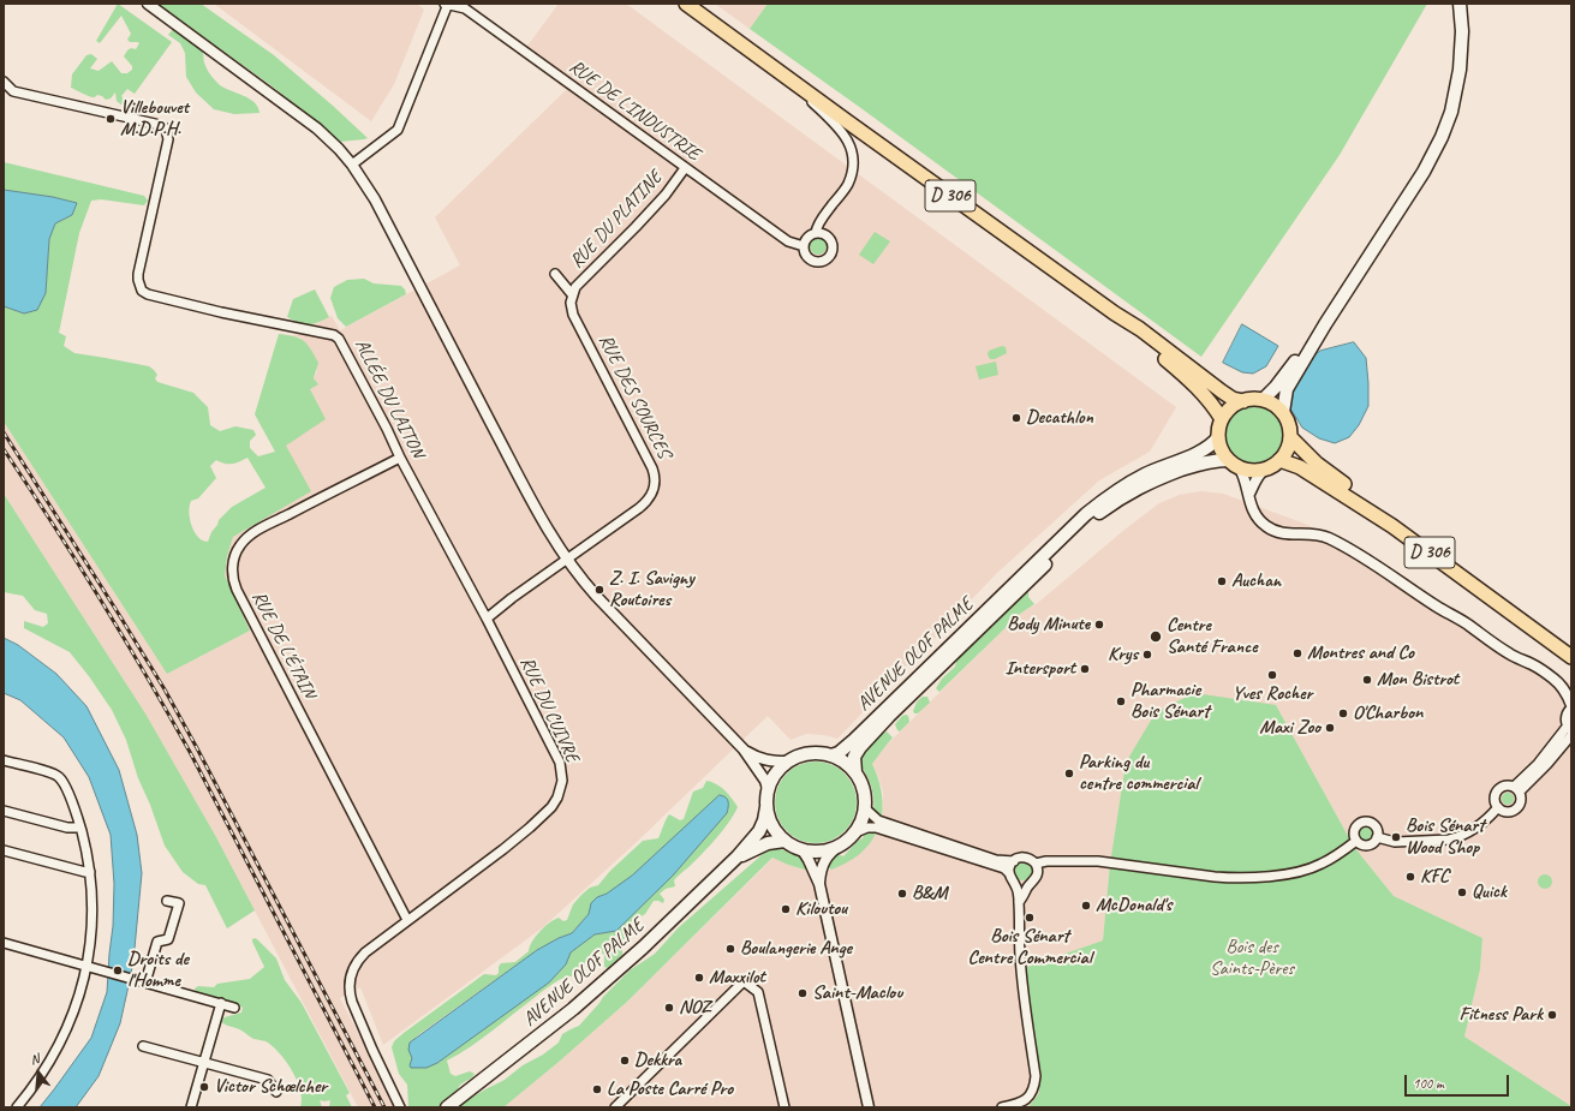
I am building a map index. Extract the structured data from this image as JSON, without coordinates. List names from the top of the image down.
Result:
{
  "streets": {
    "main road": ["D 306", "AVENUE OLOF PALME"],
    "street": [
      "RUE DE L'INDUSTRIE",
      "RUE DU PLATINE",
      "RUE DES SOURCES",
      "ALLÉE DU LAITON",
      "RUE DE L'ÉTAIN",
      "RUE DU CUIVRE"
    ]
  },
  "crossings": [
    ["RUE DE L'INDUSTRIE", "RUE DU PLATINE"],
    ["RUE DU PLATINE", "RUE DES SOURCES"],
    ["ALLÉE DU LAITON", "RUE DE L'ÉTAIN"],
    ["ALLÉE DU LAITON", "RUE DU CUIVRE"],
    ["RUE DE L'ÉTAIN", "RUE DU CUIVRE"]
  ],
  "parks": ["Bois des Saints-Pères"],
  "places": [
    "Villebouvet M.D.P.H.",
    "Decathlon",
    "Auchan",
    "Z. I. Savigny Routoires",
    "Body Minute",
    "Centre Santé France",
    "Montres and Co",
    "Krys",
    "Intersport",
    "Yves Rocher",
    "Mon Bistrot",
    "Pharmacie Bois Sénart",
    "O'Charbon",
    "Maxi Zoo",
    "Parking du centre commercial",
    "Bois Sénart Wood Shop",
    "KFC",
    "Quick",
    "B&M",
    "McDonald's",
    "Kiloutou",
    "Bois Sénart Centre Commercial",
    "Boulangerie Ange",
    "Droits de l'Homme",
    "Maxxilot",
    "Saint-Maclou",
    "NOZ",
    "Fitness Park",
    "Dekkra",
    "Victor Schœlcher",
    "La Poste Carré Pro"
  ],
  "scale_bar": "100 m",
  "north": "top"
}
